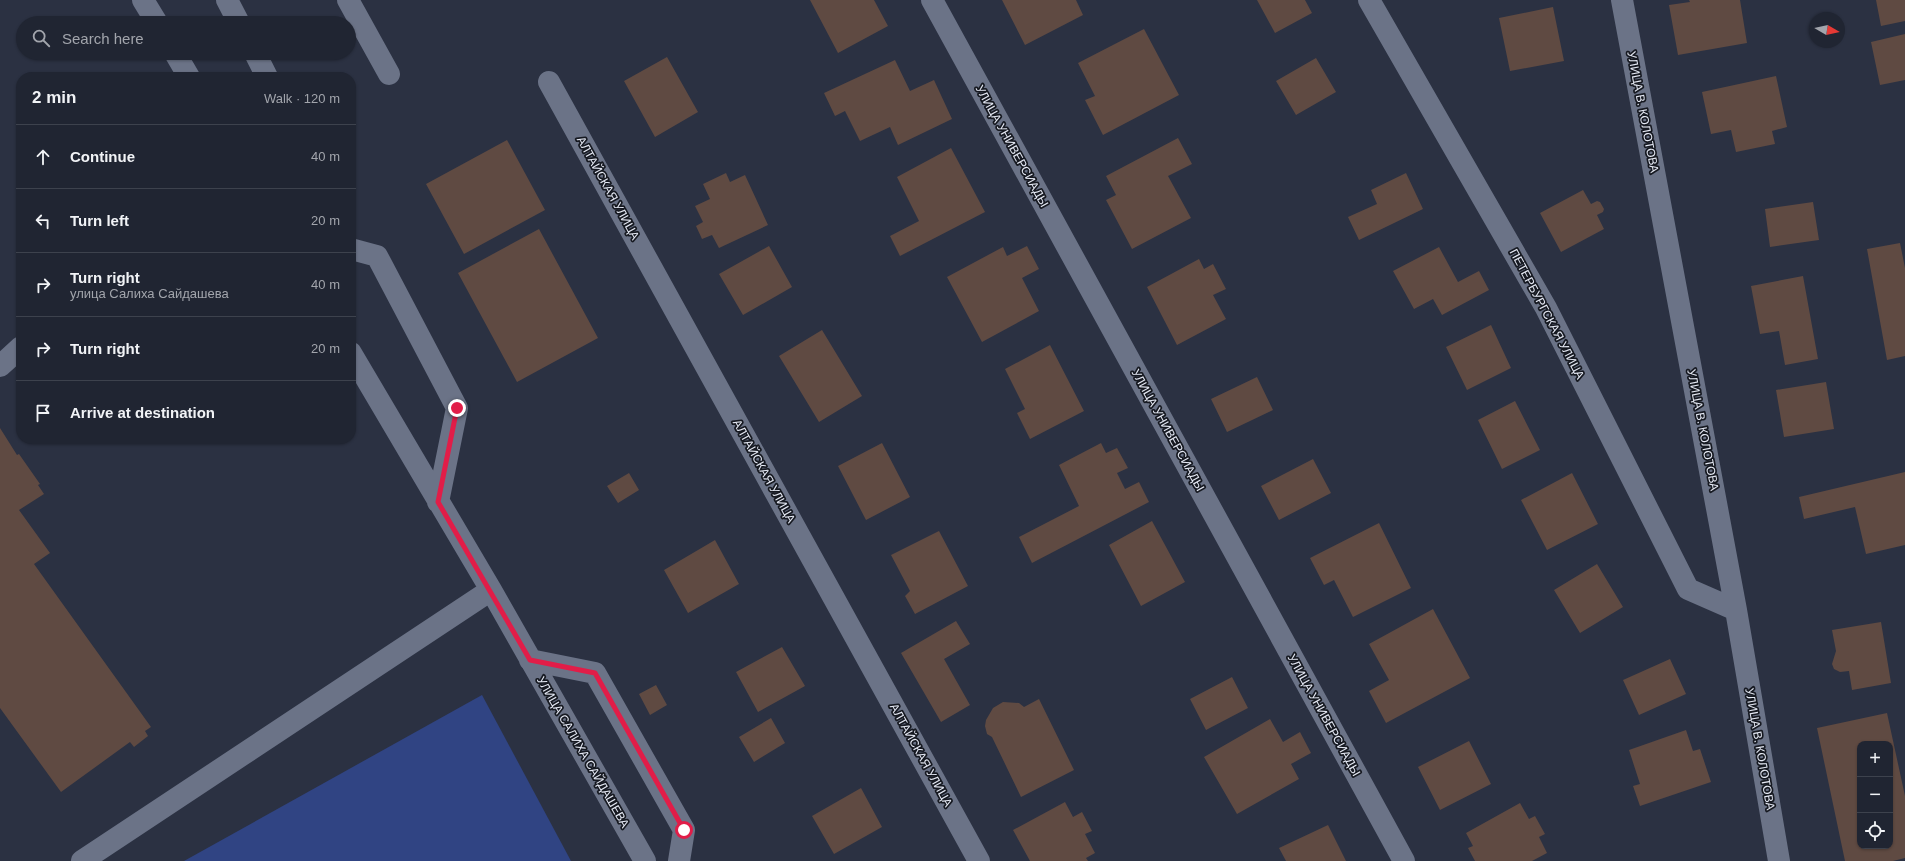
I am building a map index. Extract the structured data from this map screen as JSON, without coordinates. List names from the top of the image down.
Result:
{
  "streets": {
    "street": [
      "УЛИЦА В. КОЛОТОВА",
      "УЛИЦА УНИВЕРСИАДЫ",
      "АЛТАЙСКАЯ УЛИЦА",
      "ПЕТЕРБУРГСКАЯ УЛИЦА",
      "УЛИЦА САЛИХА САЙДАШЕВА"
    ]
  },
  "crossings": [
    ["УЛИЦА В. КОЛОТОВА", "ПЕТЕРБУРГСКАЯ УЛИЦА"]
  ],
  "north": "right",
  "page": {
    "search": "Search here",
    "heading": ["2 min", "Walk · 120 m"],
    "list": [
      ["Continue", "40 m"],
      ["Turn left", "20 m"],
      ["Turn right", "улица Салиха Сайдашева", "40 m"],
      ["Turn right", "20 m"],
      "Arrive at destination"
    ],
    "map_buttons": ["+", "−"]
  }
}
